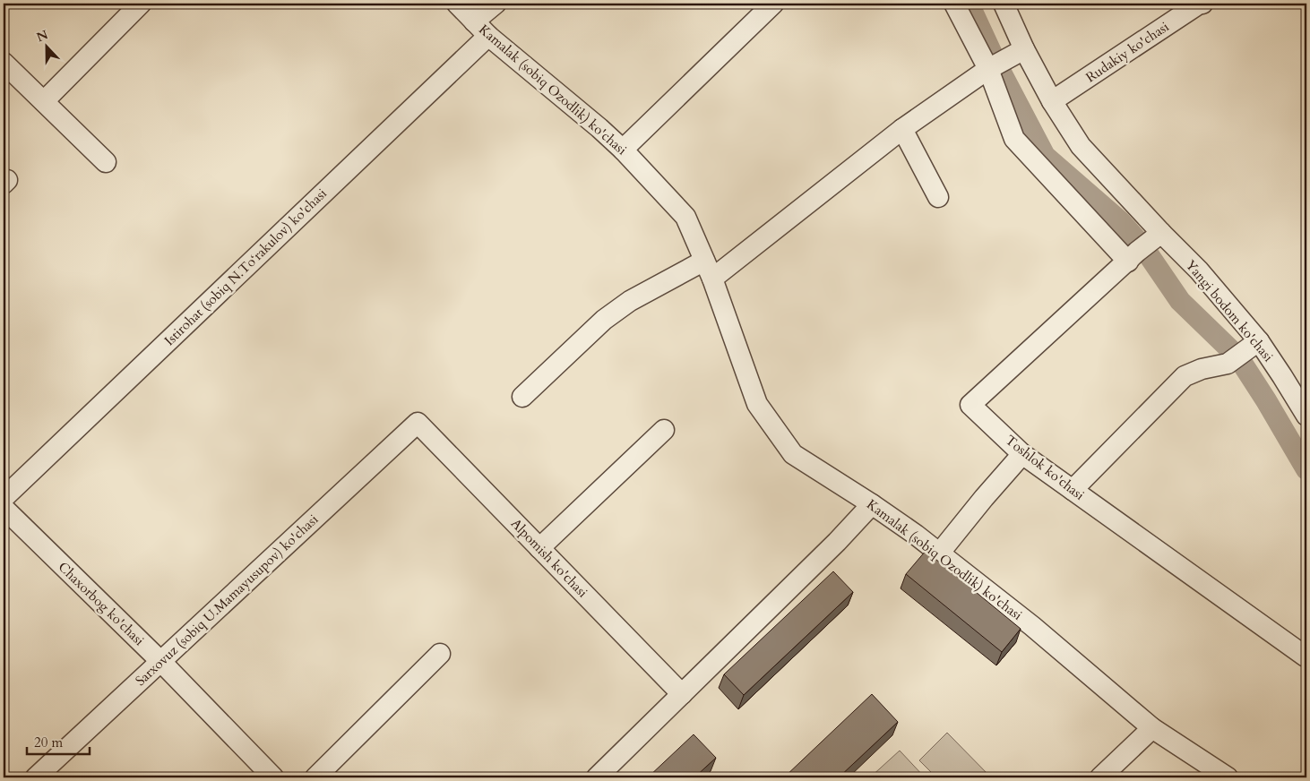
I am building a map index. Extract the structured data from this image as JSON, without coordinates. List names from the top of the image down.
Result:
{
  "streets": {
    "street": [
      "Rudakiy ko'chasi",
      "Kamalak (sobiq Ozodlik) ko'chasi",
      "Istirohat (sobiq N.To‘rakulov) ko'chasi",
      "Yangi bodom ko'chasi",
      "Toshlok ko'chasi",
      "Alpomish ko'chasi",
      "Sarxovuz (sobiq U.Mamayusupov) ko'chasi",
      "Chaxorbog ko'chasi"
    ]
  },
  "crossings": [
    ["Rudakiy ko'chasi", "Yangi bodom ko'chasi"],
    ["Kamalak (sobiq Ozodlik) ko'chasi", "Istirohat (sobiq N.To‘rakulov) ko'chasi"],
    ["Alpomish ko'chasi", "Sarxovuz (sobiq U.Mamayusupov) ko'chasi"],
    ["Sarxovuz (sobiq U.Mamayusupov) ko'chasi", "Chaxorbog ko'chasi"]
  ],
  "scale_bar": "20 m",
  "north": "top"
}
